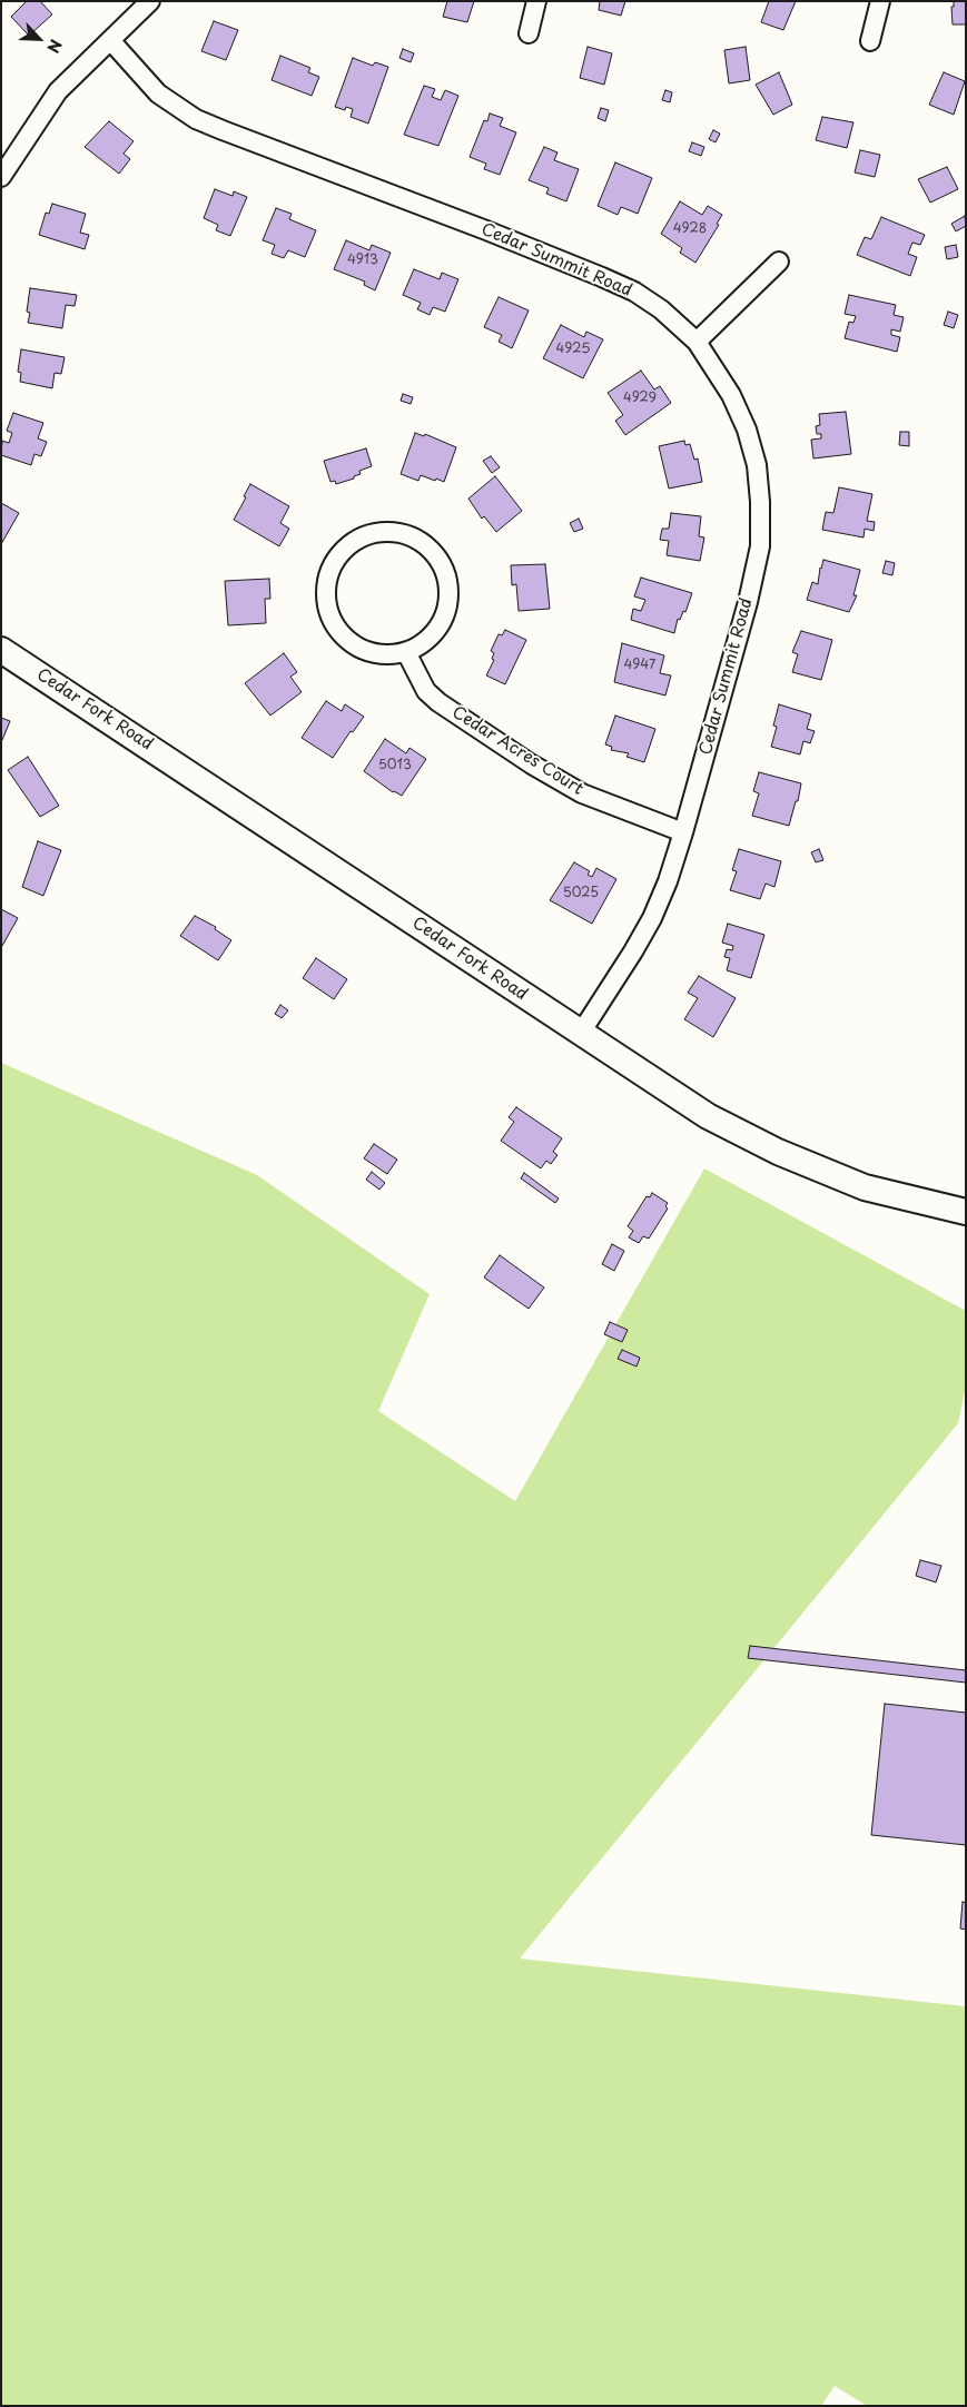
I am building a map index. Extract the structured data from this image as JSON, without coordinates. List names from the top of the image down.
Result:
{
  "streets": {
    "street": ["Cedar Summit Road", "Cedar Fork Road", "Cedar Acres Court"]
  },
  "crossings": [
    ["Cedar Summit Road", "Cedar Fork Road"],
    ["Cedar Summit Road", "Cedar Acres Court"]
  ],
  "house_numbers": [
    "4928",
    "4913",
    "4925",
    "4929",
    "4947",
    "5013",
    "5025"
  ],
  "north": "bottom right"
}
